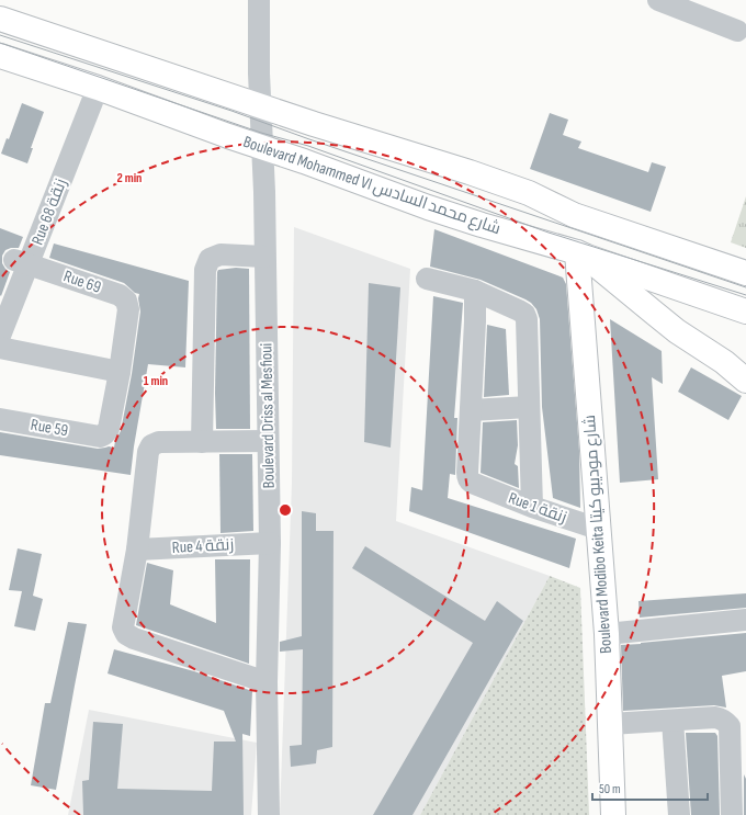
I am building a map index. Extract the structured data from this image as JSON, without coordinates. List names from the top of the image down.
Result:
{
  "streets": {
    "main road": ["Boulevard Mohammed VI شارع محمد السادس", "Boulevard Modibo Keita شارع موديبو كيتا"],
    "street": [
      "Rue 68 زنقة",
      "Rue 69",
      "Boulevard Driss al Mesfioui",
      "Rue 59",
      "Rue 1 زنقة",
      "Rue 4 زنقة"
    ]
  },
  "crossings": [
    ["Boulevard Mohammed VI شارع محمد السادس", "Rue 68 زنقة"],
    ["Boulevard Mohammed VI شارع محمد السادس", "Boulevard Driss al Mesfioui"],
    ["Boulevard Mohammed VI شارع محمد السادس", "Boulevard Modibo Keita شارع موديبو كيتا"],
    ["Rue 68 زنقة", "Rue 69"],
    ["Rue 69", "Rue 59"],
    ["Boulevard Driss al Mesfioui", "Rue 4 زنقة"],
    ["Rue 1 زنقة", "Boulevard Modibo Keita شارع موديبو كيتا"]
  ],
  "scale_bar": "50 m",
  "rings": ["2 min", "1 min"]
}
